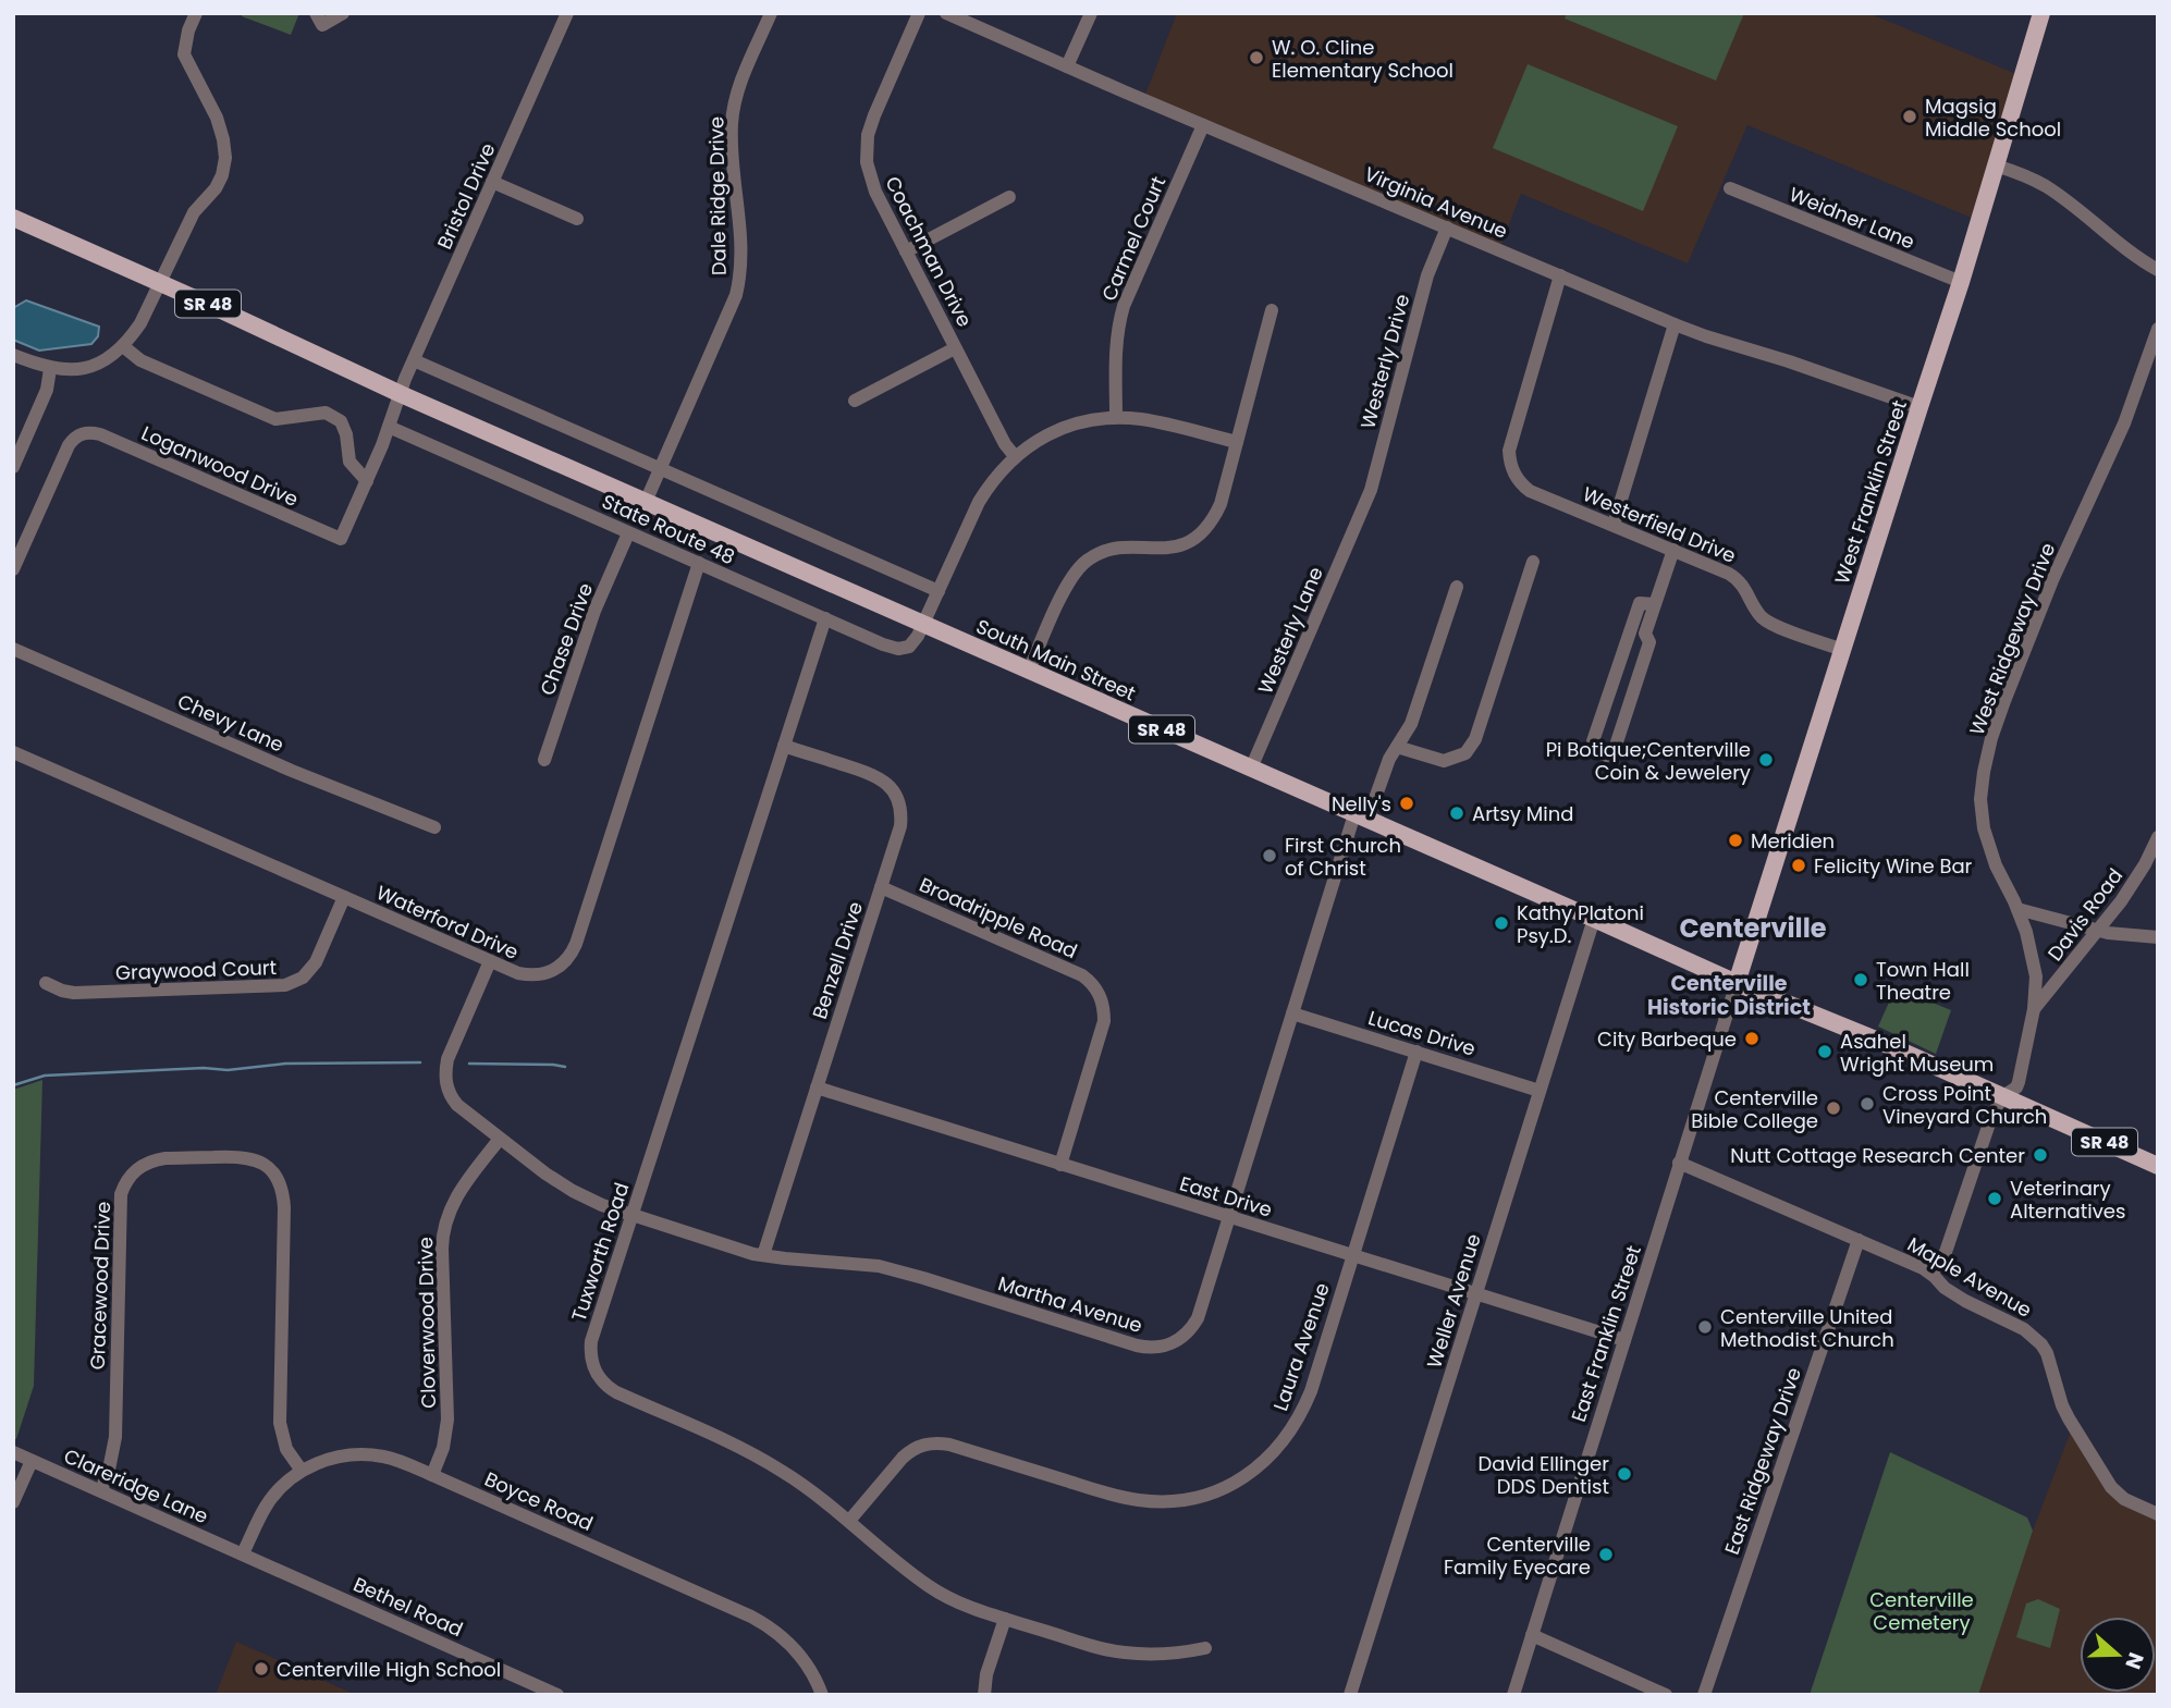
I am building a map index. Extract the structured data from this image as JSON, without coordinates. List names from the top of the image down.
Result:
{
  "streets": {
    "main road": ["SR 48", "West Franklin Street", "South Main Street"],
    "street": [
      "Bristol Drive",
      "Dale Ridge Drive",
      "Virginia Avenue",
      "Weidner Lane",
      "Carmel Court",
      "Coachman Drive",
      "Westerly Drive",
      "Loganwood Drive",
      "Westerfield Drive",
      "State Route 48",
      "Westerly Lane",
      "Chase Drive",
      "West Ridgeway Drive",
      "Chevy Lane",
      "Davis Road",
      "Broadripple Road",
      "Waterford Drive",
      "Benzell Drive",
      "Graywood Court",
      "Lucas Drive",
      "East Drive",
      "Tuxworth Road",
      "Maple Avenue",
      "Gracewood Drive",
      "Weller Avenue",
      "Martha Avenue",
      "Cloverwood Drive",
      "East Franklin Street",
      "Laura Avenue",
      "East Ridgeway Drive",
      "Clareridge Lane",
      "Boyce Road",
      "Bethel Road"
    ]
  },
  "crossings": [
    ["Bristol Drive", "SR 48"],
    ["Bristol Drive", "Loganwood Drive"],
    ["Bristol Drive", "South Main Street"],
    ["Dale Ridge Drive", "South Main Street"],
    ["Virginia Avenue", "Carmel Court"],
    ["Virginia Avenue", "Westerly Drive"],
    ["Virginia Avenue", "West Franklin Street"],
    ["Virginia Avenue", "Westerfield Drive"],
    ["Weidner Lane", "West Franklin Street"],
    ["Carmel Court", "State Route 48"],
    ["Coachman Drive", "State Route 48"],
    ["SR 48", "Loganwood Drive"],
    ["SR 48", "West Franklin Street"],
    ["SR 48", "West Ridgeway Drive"],
    ["SR 48", "South Main Street"],
    ["SR 48", "East Franklin Street"],
    ["Westerly Drive", "Westerly Lane"],
    ["Loganwood Drive", "State Route 48"],
    ["Loganwood Drive", "South Main Street"],
    ["West Franklin Street", "Westerfield Drive"],
    ["West Franklin Street", "South Main Street"],
    ["West Franklin Street", "East Franklin Street"],
    ["State Route 48", "Chase Drive"],
    ["State Route 48", "South Main Street"],
    ["State Route 48", "Waterford Drive"],
    ["State Route 48", "Tuxworth Road"],
    ["Westerly Lane", "South Main Street"],
    ["West Ridgeway Drive", "Davis Road"],
    ["South Main Street", "Weller Avenue"],
    ["South Main Street", "Martha Avenue"],
    ["South Main Street", "East Franklin Street"],
    ["Broadripple Road", "Benzell Drive"],
    ["Broadripple Road", "East Drive"],
    ["Waterford Drive", "Graywood Court"],
    ["Waterford Drive", "Martha Avenue"],
    ["Benzell Drive", "East Drive"],
    ["Benzell Drive", "Tuxworth Road"],
    ["Benzell Drive", "Martha Avenue"],
    ["Lucas Drive", "Weller Avenue"],
    ["Lucas Drive", "Martha Avenue"],
    ["Lucas Drive", "Laura Avenue"],
    ["East Drive", "Weller Avenue"],
    ["East Drive", "Martha Avenue"],
    ["East Drive", "East Franklin Street"],
    ["East Drive", "Laura Avenue"],
    ["Tuxworth Road", "Martha Avenue"],
    ["Tuxworth Road", "Laura Avenue"],
    ["Maple Avenue", "East Franklin Street"],
    ["Maple Avenue", "East Ridgeway Drive"],
    ["Gracewood Drive", "Clareridge Lane"],
    ["Gracewood Drive", "Boyce Road"],
    ["Martha Avenue", "Cloverwood Drive"],
    ["Cloverwood Drive", "Boyce Road"],
    ["Clareridge Lane", "Boyce Road"],
    ["Clareridge Lane", "Bethel Road"],
    ["Boyce Road", "Bethel Road"]
  ],
  "districts": ["Centerville", "Centerville Historic District"],
  "parks": ["Centerville Cemetery"],
  "places": [
    "W. O. Cline Elementary School",
    "Magsig Middle School",
    "Pi Botique;Centerville Coin & Jewelery",
    "Nelly's",
    "Artsy Mind",
    "Meridien",
    "First Church of Christ",
    "Felicity Wine Bar",
    "Kathy Platoni Psy.D.",
    "Town Hall Theatre",
    "City Barbeque",
    "Asahel Wright Museum",
    "Cross Point Vineyard Church",
    "Centerville Bible College",
    "Nutt Cottage Research Center",
    "Veterinary Alternatives",
    "Centerville United Methodist Church",
    "David Ellinger DDS Dentist",
    "Centerville Family Eyecare",
    "Centerville High School"
  ],
  "north": "right"
}
